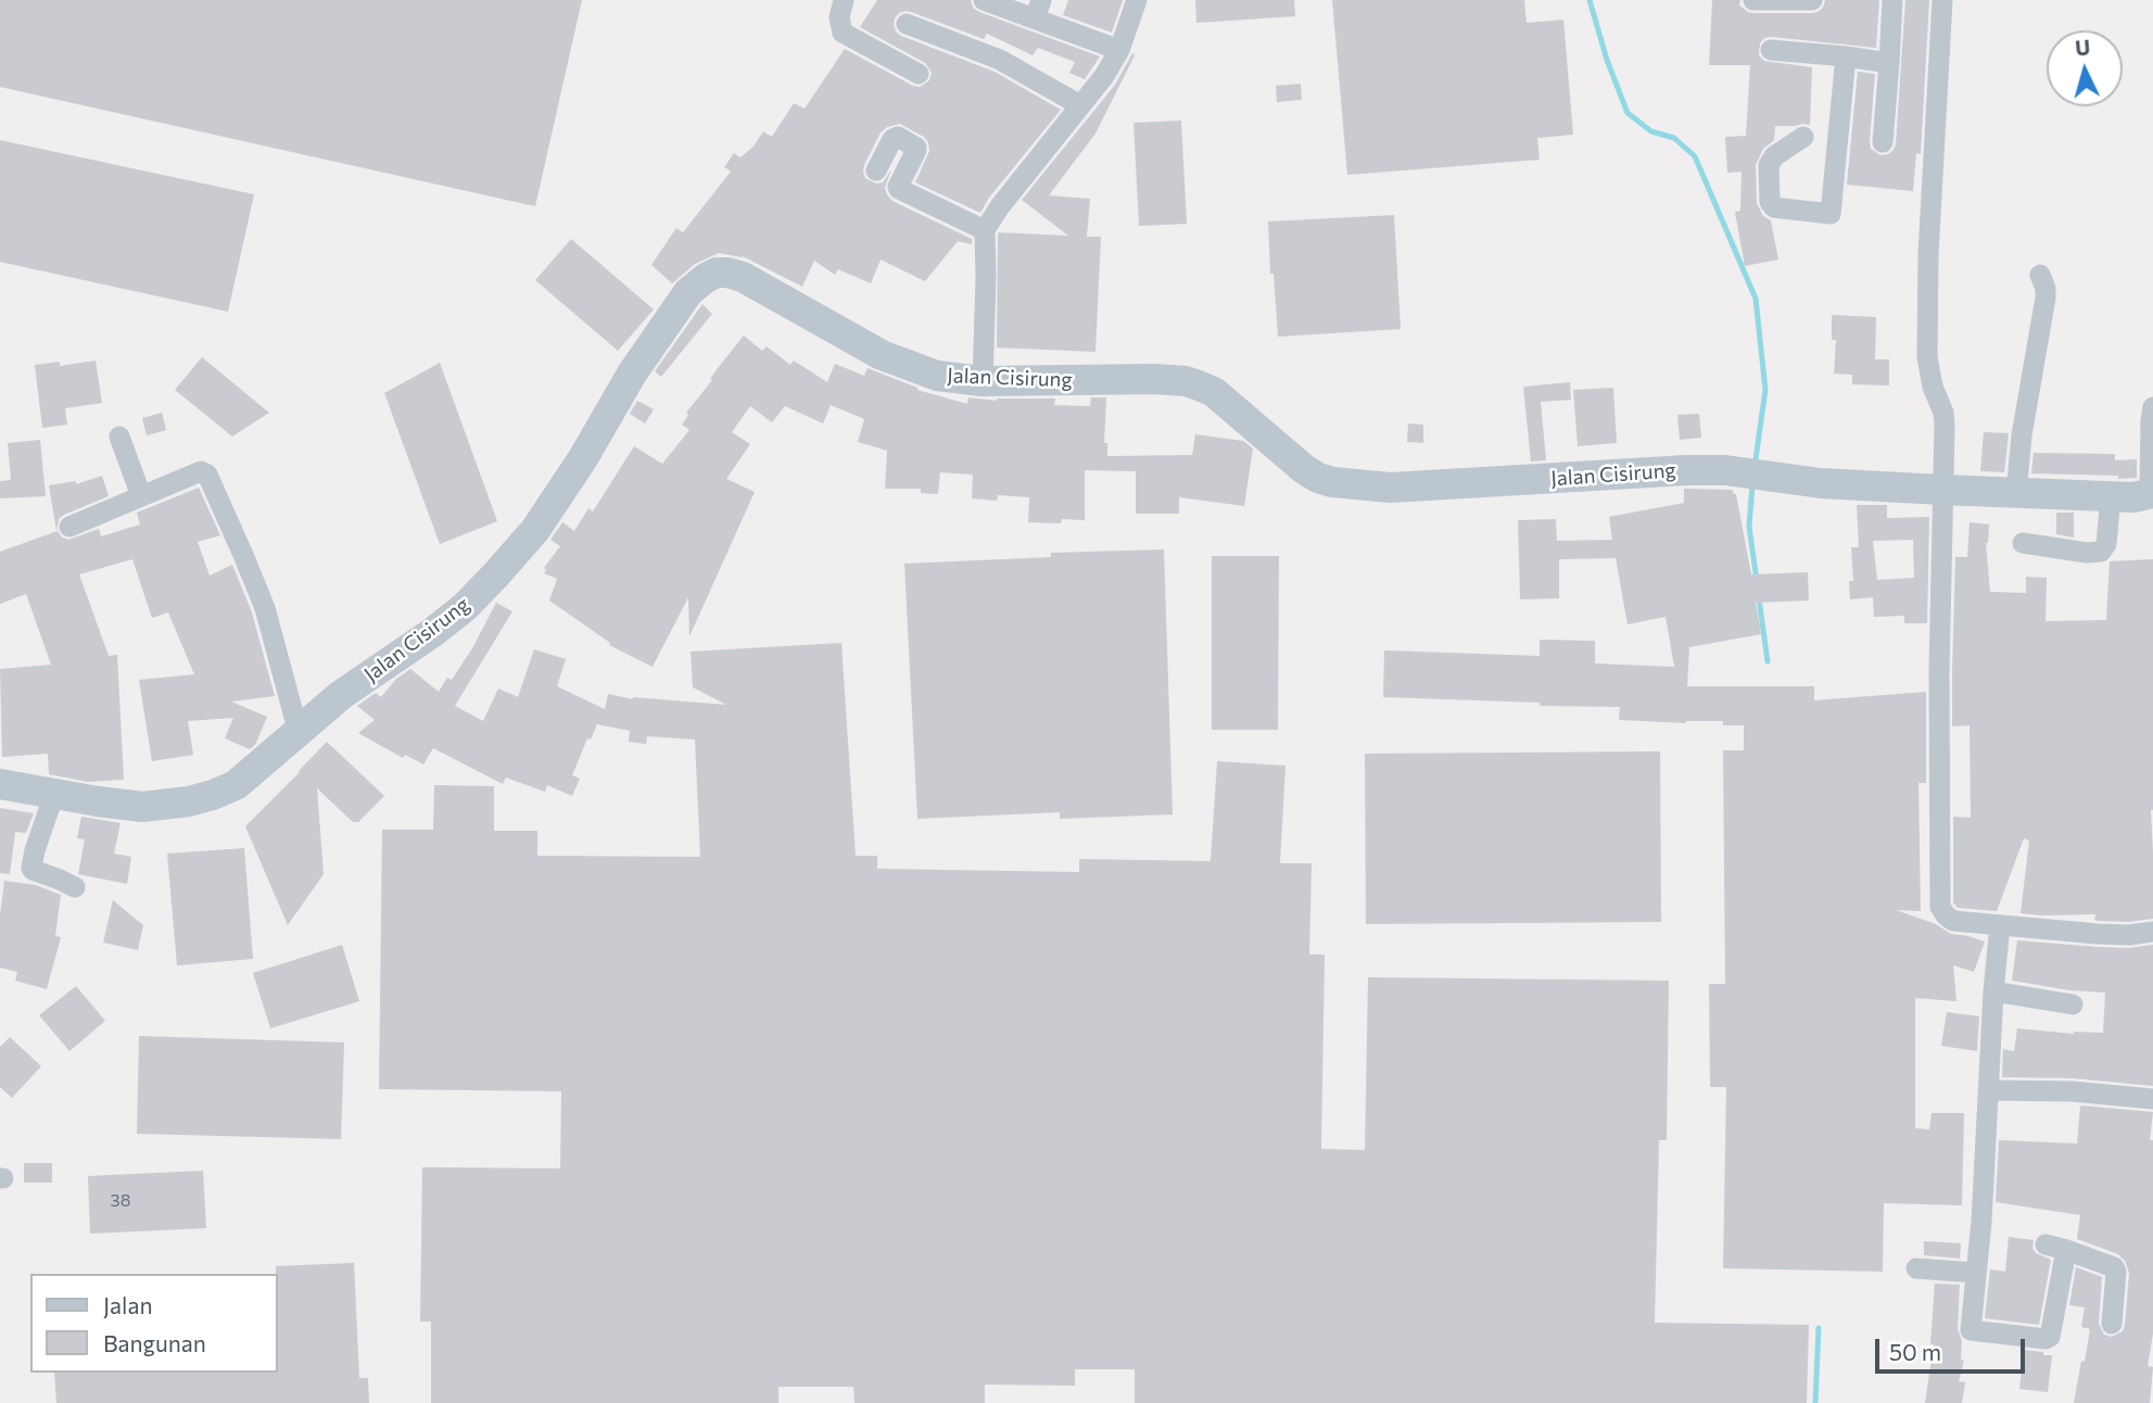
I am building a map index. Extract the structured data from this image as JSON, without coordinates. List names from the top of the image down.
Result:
{
  "streets": {
    "main road": ["Jalan Cisirung"]
  },
  "house_numbers": ["38"],
  "legend": ["Jalan", "Bangunan"],
  "scale_bar": "50 m",
  "north": "top"
}
